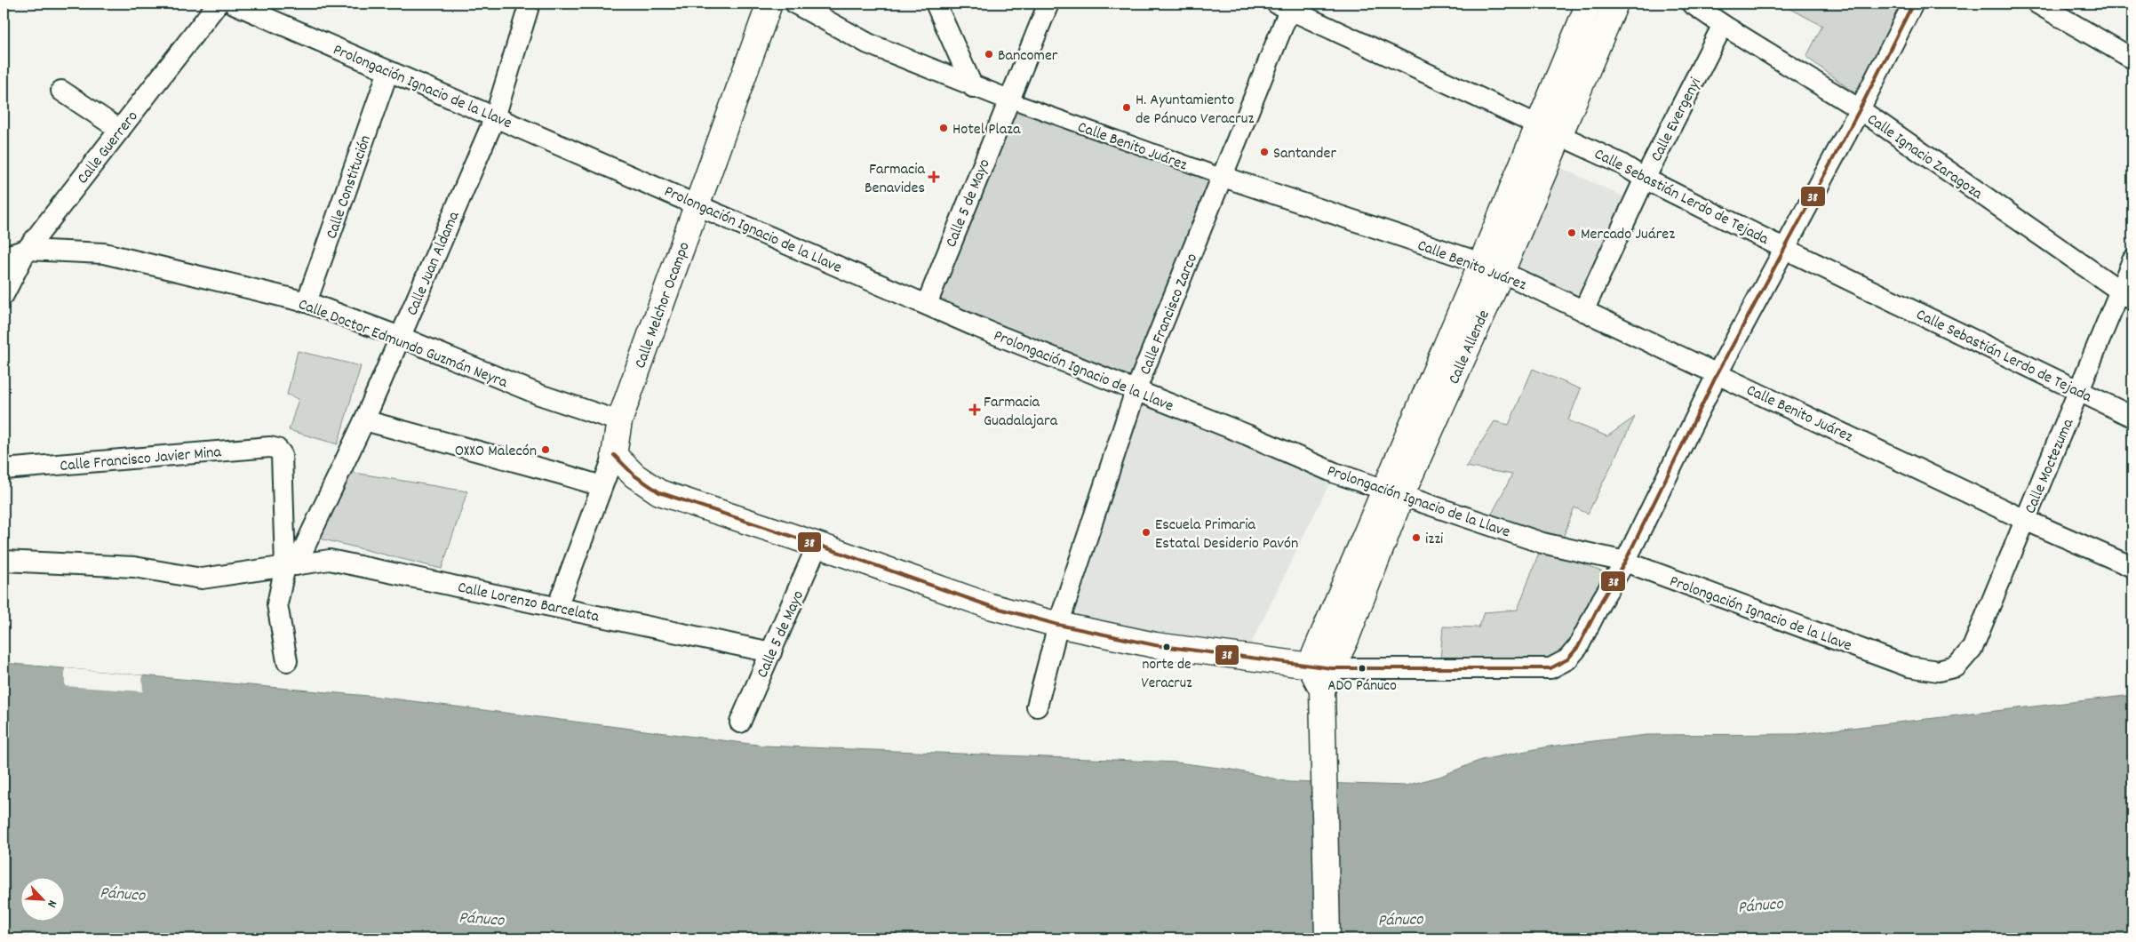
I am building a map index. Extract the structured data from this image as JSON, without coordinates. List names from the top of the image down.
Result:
{
  "streets": {
    "main road": ["Calle Melchor Ocampo", "Calle Allende"],
    "street": [
      "Prolongación Ignacio de la Llave",
      "Calle Evergenyi",
      "Calle Benito Juárez",
      "Calle Guerrero",
      "Calle Ignacio Zaragoza",
      "Calle Constitución",
      "Calle Sebastián Lerdo de Tejada",
      "Calle 5 de Mayo",
      "Calle Juan Aldama",
      "Calle Francisco Zarco",
      "Calle Doctor Edmundo Guzmán Neyra",
      "Calle Francisco Javier Mina",
      "Calle Moctezuma",
      "Calle Lorenzo Barcelata"
    ]
  },
  "crossings": [
    ["Prolongación Ignacio de la Llave", "Calle Constitución"],
    ["Prolongación Ignacio de la Llave", "Calle 5 de Mayo"],
    ["Prolongación Ignacio de la Llave", "Calle Juan Aldama"],
    ["Prolongación Ignacio de la Llave", "Calle Melchor Ocampo"],
    ["Prolongación Ignacio de la Llave", "Calle Francisco Zarco"],
    ["Prolongación Ignacio de la Llave", "Calle Allende"],
    ["Prolongación Ignacio de la Llave", "Calle Moctezuma"],
    ["Calle Evergenyi", "Calle Benito Juárez"],
    ["Calle Evergenyi", "Calle Ignacio Zaragoza"],
    ["Calle Evergenyi", "Calle Sebastián Lerdo de Tejada"],
    ["Calle Benito Juárez", "Calle 5 de Mayo"],
    ["Calle Benito Juárez", "Calle Francisco Zarco"],
    ["Calle Benito Juárez", "Calle Allende"],
    ["Calle Benito Juárez", "Calle Moctezuma"],
    ["Calle Guerrero", "Calle Doctor Edmundo Guzmán Neyra"],
    ["Calle Ignacio Zaragoza", "Calle Moctezuma"],
    ["Calle Constitución", "Calle Doctor Edmundo Guzmán Neyra"],
    ["Calle Sebastián Lerdo de Tejada", "Calle Francisco Zarco"],
    ["Calle Sebastián Lerdo de Tejada", "Calle Allende"],
    ["Calle Sebastián Lerdo de Tejada", "Calle Moctezuma"],
    ["Calle 5 de Mayo", "Calle Lorenzo Barcelata"],
    ["Calle Juan Aldama", "Calle Doctor Edmundo Guzmán Neyra"],
    ["Calle Juan Aldama", "Calle Francisco Javier Mina"],
    ["Calle Juan Aldama", "Calle Lorenzo Barcelata"],
    ["Calle Melchor Ocampo", "Calle Doctor Edmundo Guzmán Neyra"],
    ["Calle Melchor Ocampo", "Calle Lorenzo Barcelata"],
    ["Calle Francisco Javier Mina", "Calle Lorenzo Barcelata"]
  ],
  "water": ["Pánuco"],
  "places": {
    "other": [
      "Bancomer",
      "H. Ayuntamiento de Pánuco Veracruz",
      "Hotel Plaza",
      "Santander",
      "Mercado Juárez",
      "OXXO Malecón",
      "Escuela Primaria Estatal Desiderio Pavón",
      "izzi",
      "norte de Veracruz",
      "ADO Pánuco"
    ],
    "health": ["Farmacia Benavides", "Farmacia Guadalajara"]
  },
  "lines": ["transit line 38"],
  "north": "bottom right"
}
